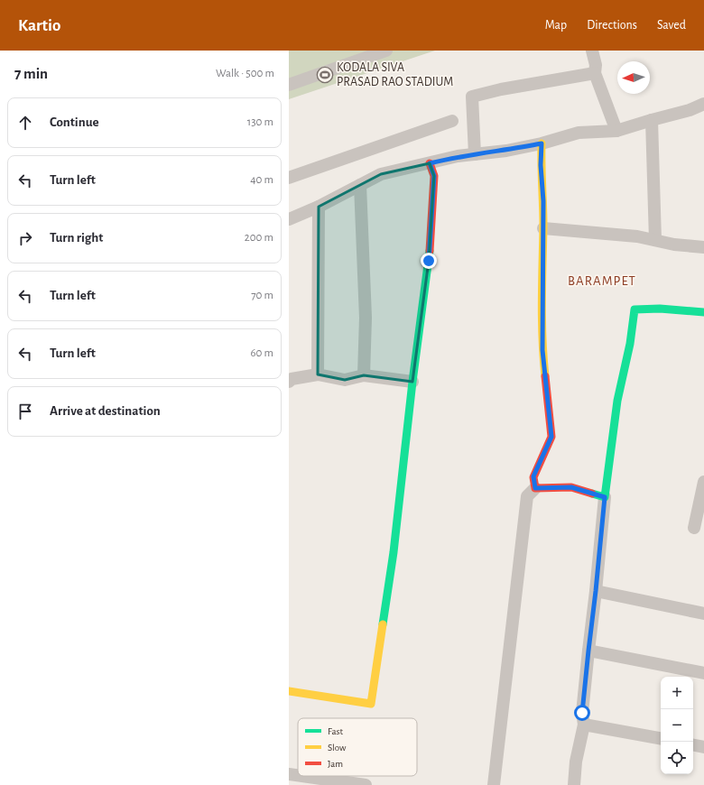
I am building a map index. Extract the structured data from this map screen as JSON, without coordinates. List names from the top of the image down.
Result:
{
  "districts": ["BARAMPET"],
  "places": {
    "sports": ["KODALA SIVA PRASAD RAO STADIUM"]
  },
  "legend": ["Fast", "Slow", "Jam"],
  "north": "left",
  "page": {
    "header": "Kartio",
    "nav": ["Map", "Directions", "Saved"],
    "heading": ["7 min", "Walk · 500 m"],
    "list": [
      ["Continue", "130 m"],
      ["Turn left", "40 m"],
      ["Turn right", "200 m"],
      ["Turn left", "70 m"],
      ["Turn left", "60 m"],
      "Arrive at destination"
    ],
    "map_buttons": ["+", "−"]
  }
}
